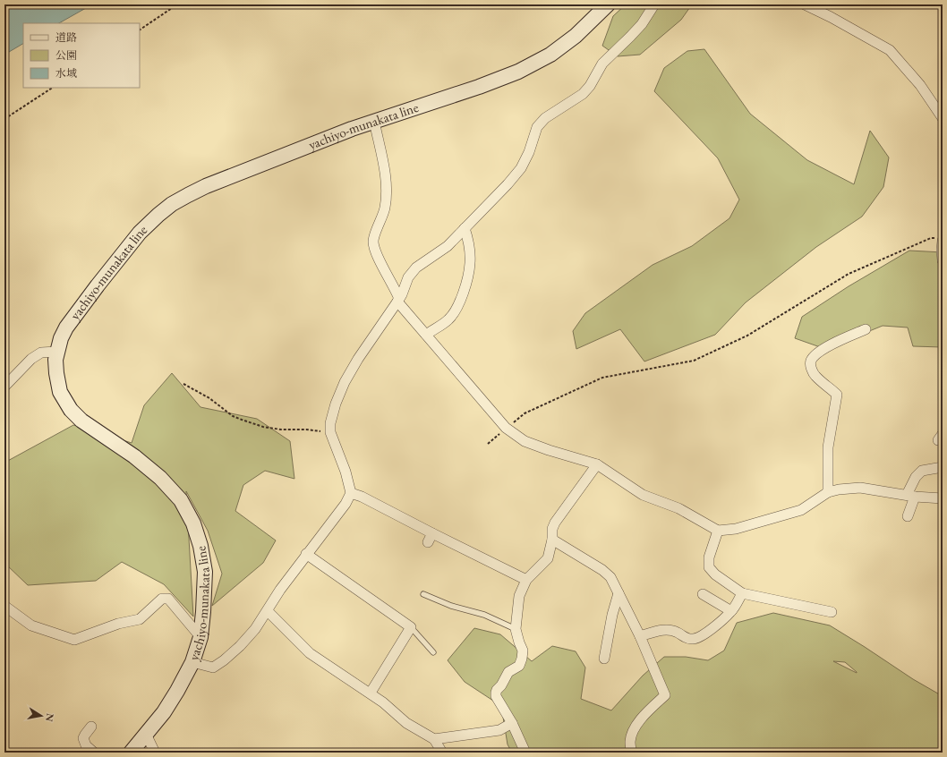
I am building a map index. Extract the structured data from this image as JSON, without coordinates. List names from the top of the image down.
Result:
{
  "streets": {
    "main road": ["yachiyo-munakata line"]
  },
  "legend": ["道路", "公園", "水域"],
  "north": "right"
}
